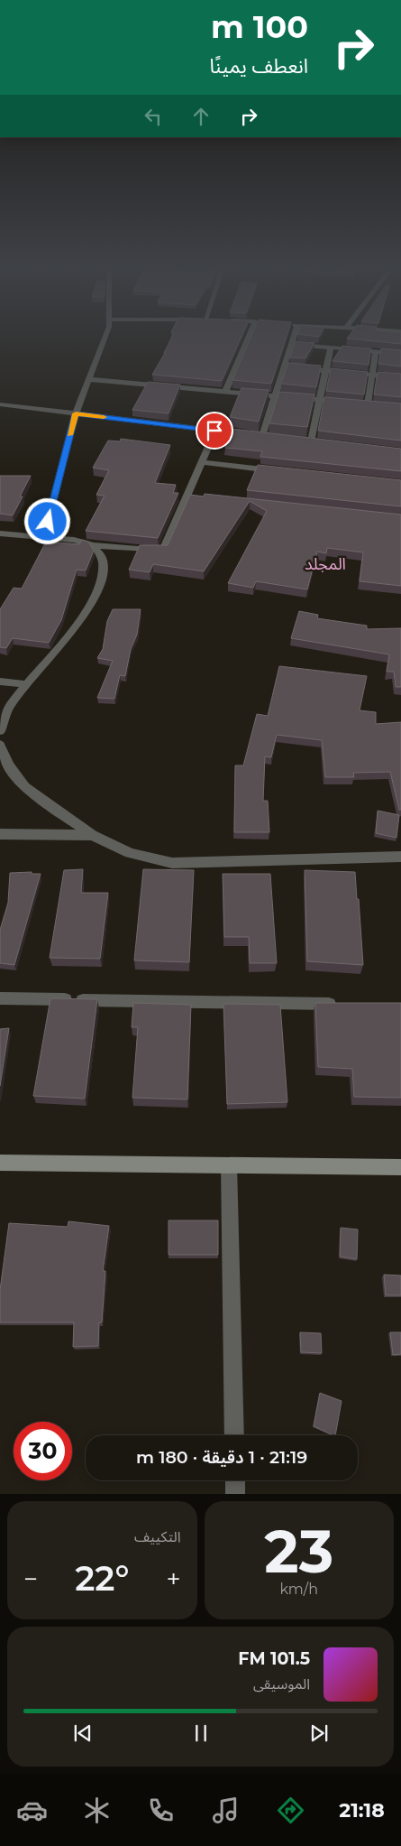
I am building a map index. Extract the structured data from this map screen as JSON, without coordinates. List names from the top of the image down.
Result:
{
  "districts": ["المجلد"],
  "page": {
    "turn": ["100 m", "انعطف يمينًا"],
    "limit": "30",
    "trip": "21:19 · 1 دقيقة · 180 m",
    "tile": [
      ["23", "km/h"],
      "التكييف"
    ],
    "heat": ["−", "22°", "+"],
    "song": ["101.5 FM", "الموسيقى"],
    "tabs": "21:18"
  }
}
